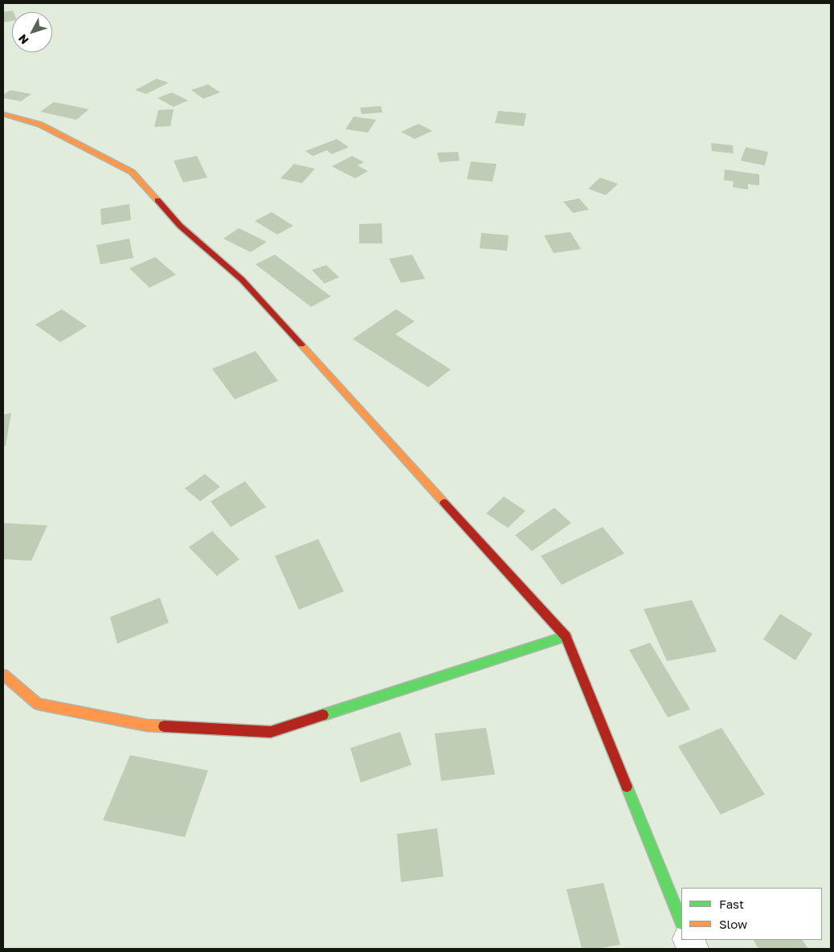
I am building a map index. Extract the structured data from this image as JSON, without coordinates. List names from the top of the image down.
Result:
{
  "legend": ["Fast", "Slow"],
  "north": "bottom left"
}
